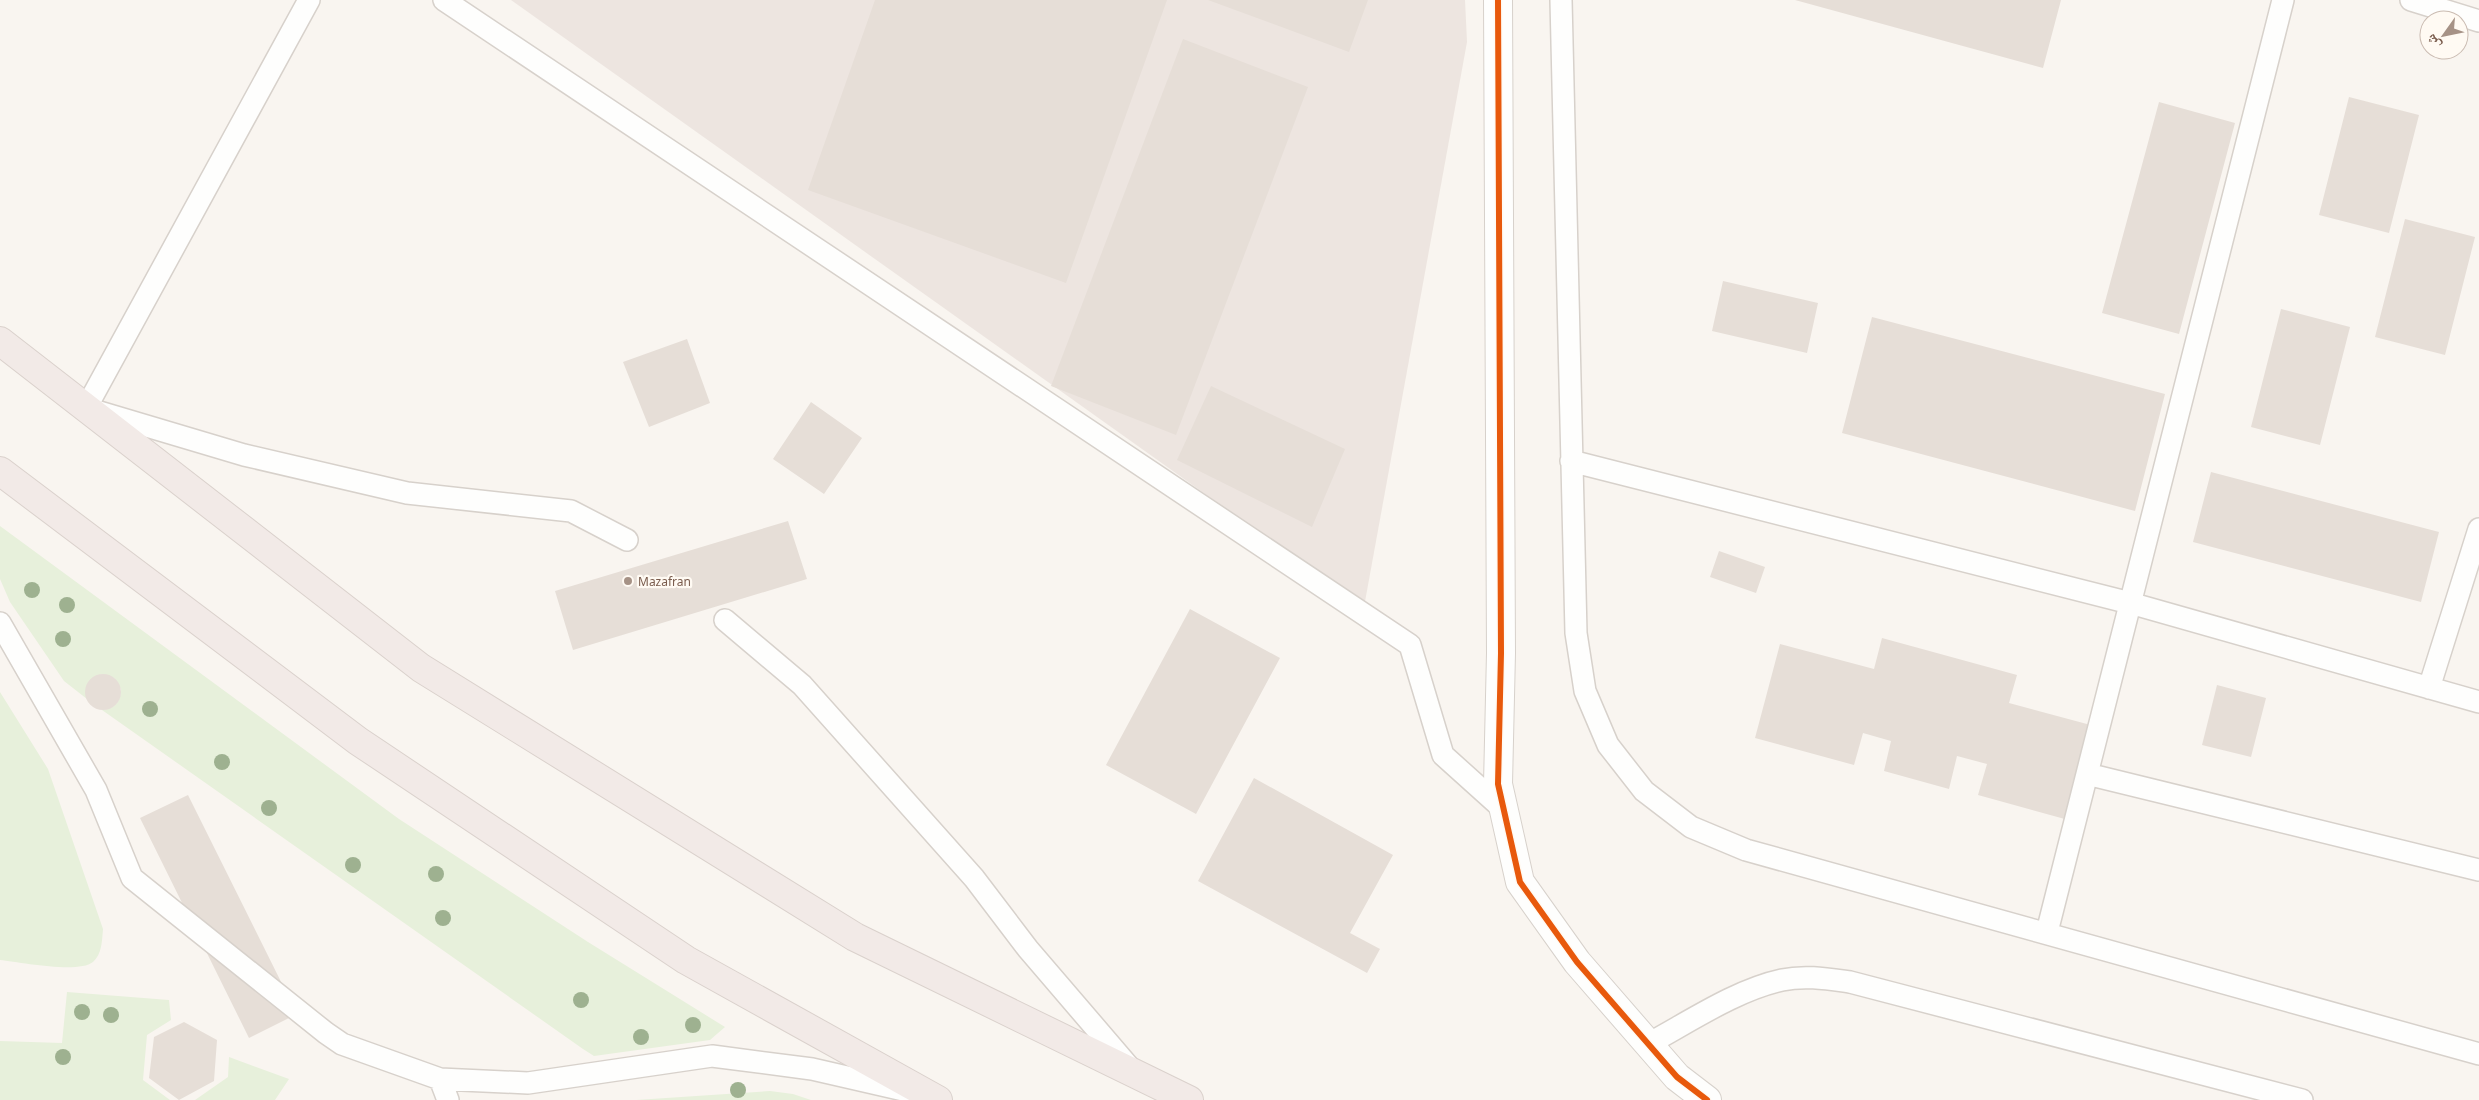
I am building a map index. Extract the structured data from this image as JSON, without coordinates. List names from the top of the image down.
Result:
{
  "places": ["Mazafran"],
  "north": "bottom left"
}
